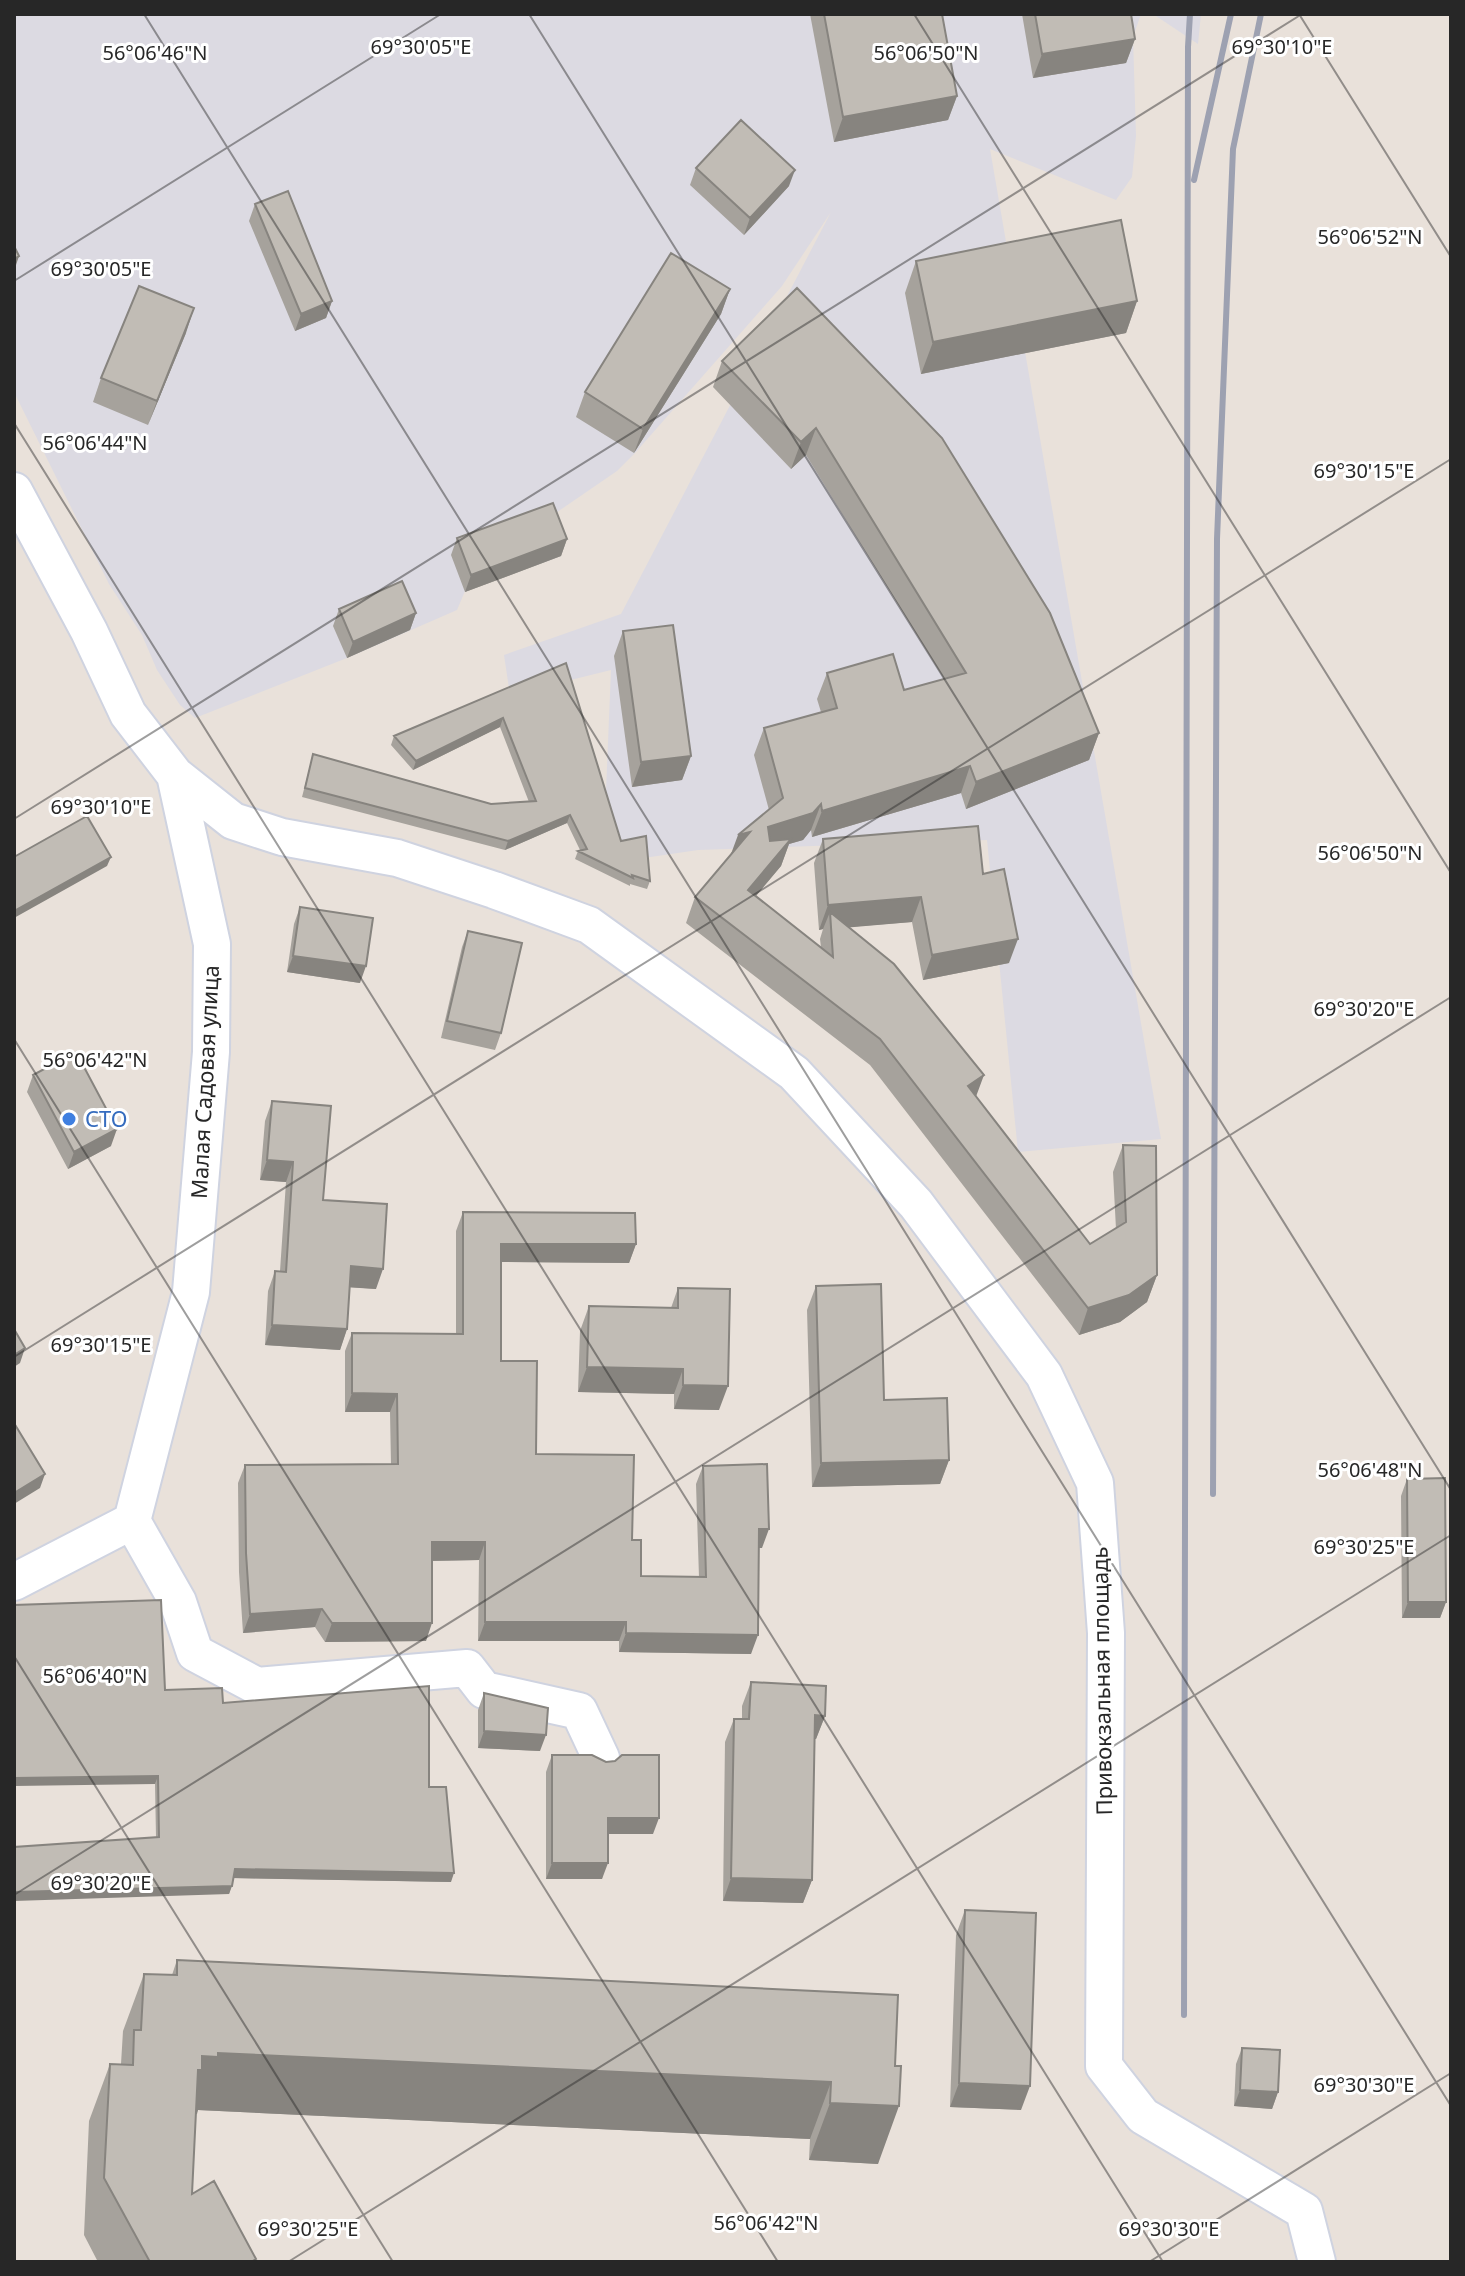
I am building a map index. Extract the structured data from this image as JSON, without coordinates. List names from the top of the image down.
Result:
{
  "streets": {
    "street": ["Малая Садовая улица", "Привокзальная площадь"]
  },
  "crossings": [
    ["Малая Садовая улица", "Привокзальная площадь"]
  ],
  "places": ["СТО"],
  "coordinates": [
    "69°30'05\"E",
    "69°30'10\"E",
    "56°06'46\"N",
    "56°06'50\"N",
    "56°06'52\"N",
    "56°06'44\"N",
    "69°30'15\"E",
    "69°30'20\"E",
    "56°06'42\"N",
    "56°06'48\"N",
    "69°30'25\"E",
    "56°06'40\"N",
    "69°30'30\"E"
  ]
}
